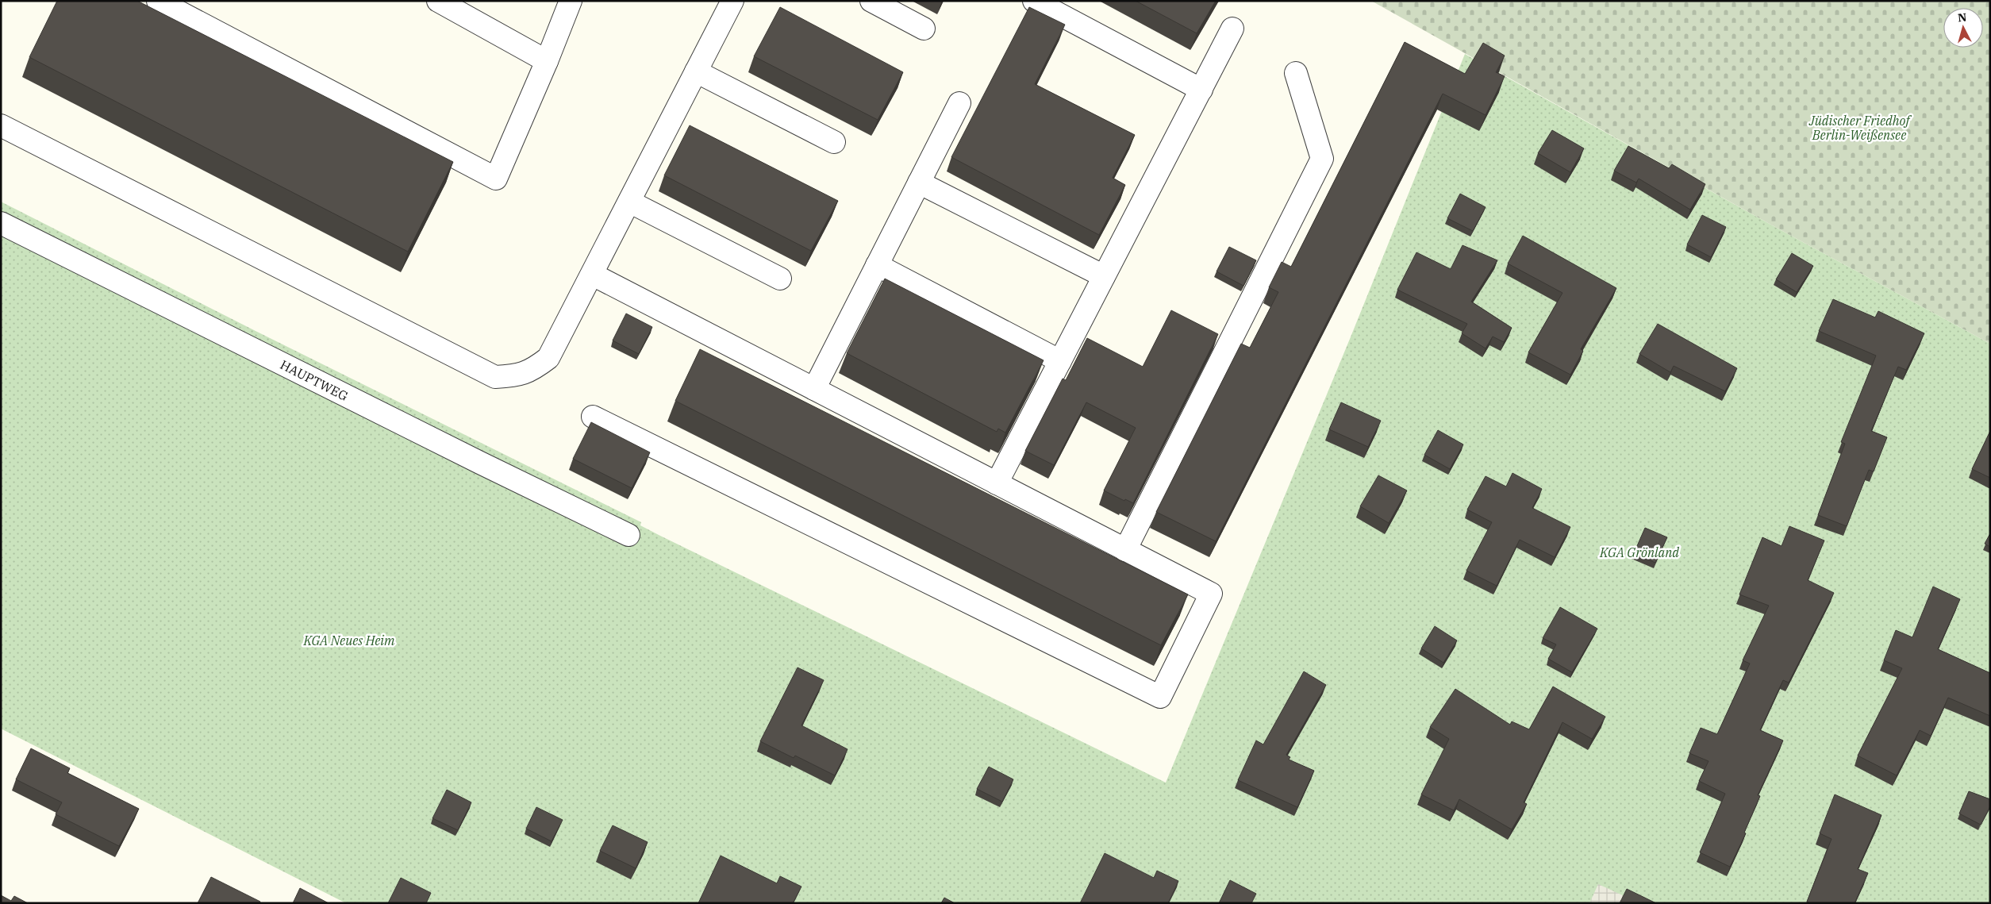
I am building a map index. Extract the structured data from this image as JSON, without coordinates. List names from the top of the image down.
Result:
{
  "streets": {
    "lane": ["HAUPTWEG"]
  },
  "parks": ["Jüdischer Friedhof Berlin-Weißensee", "KGA Grönland", "KGA Neues Heim"],
  "north": "top"
}
